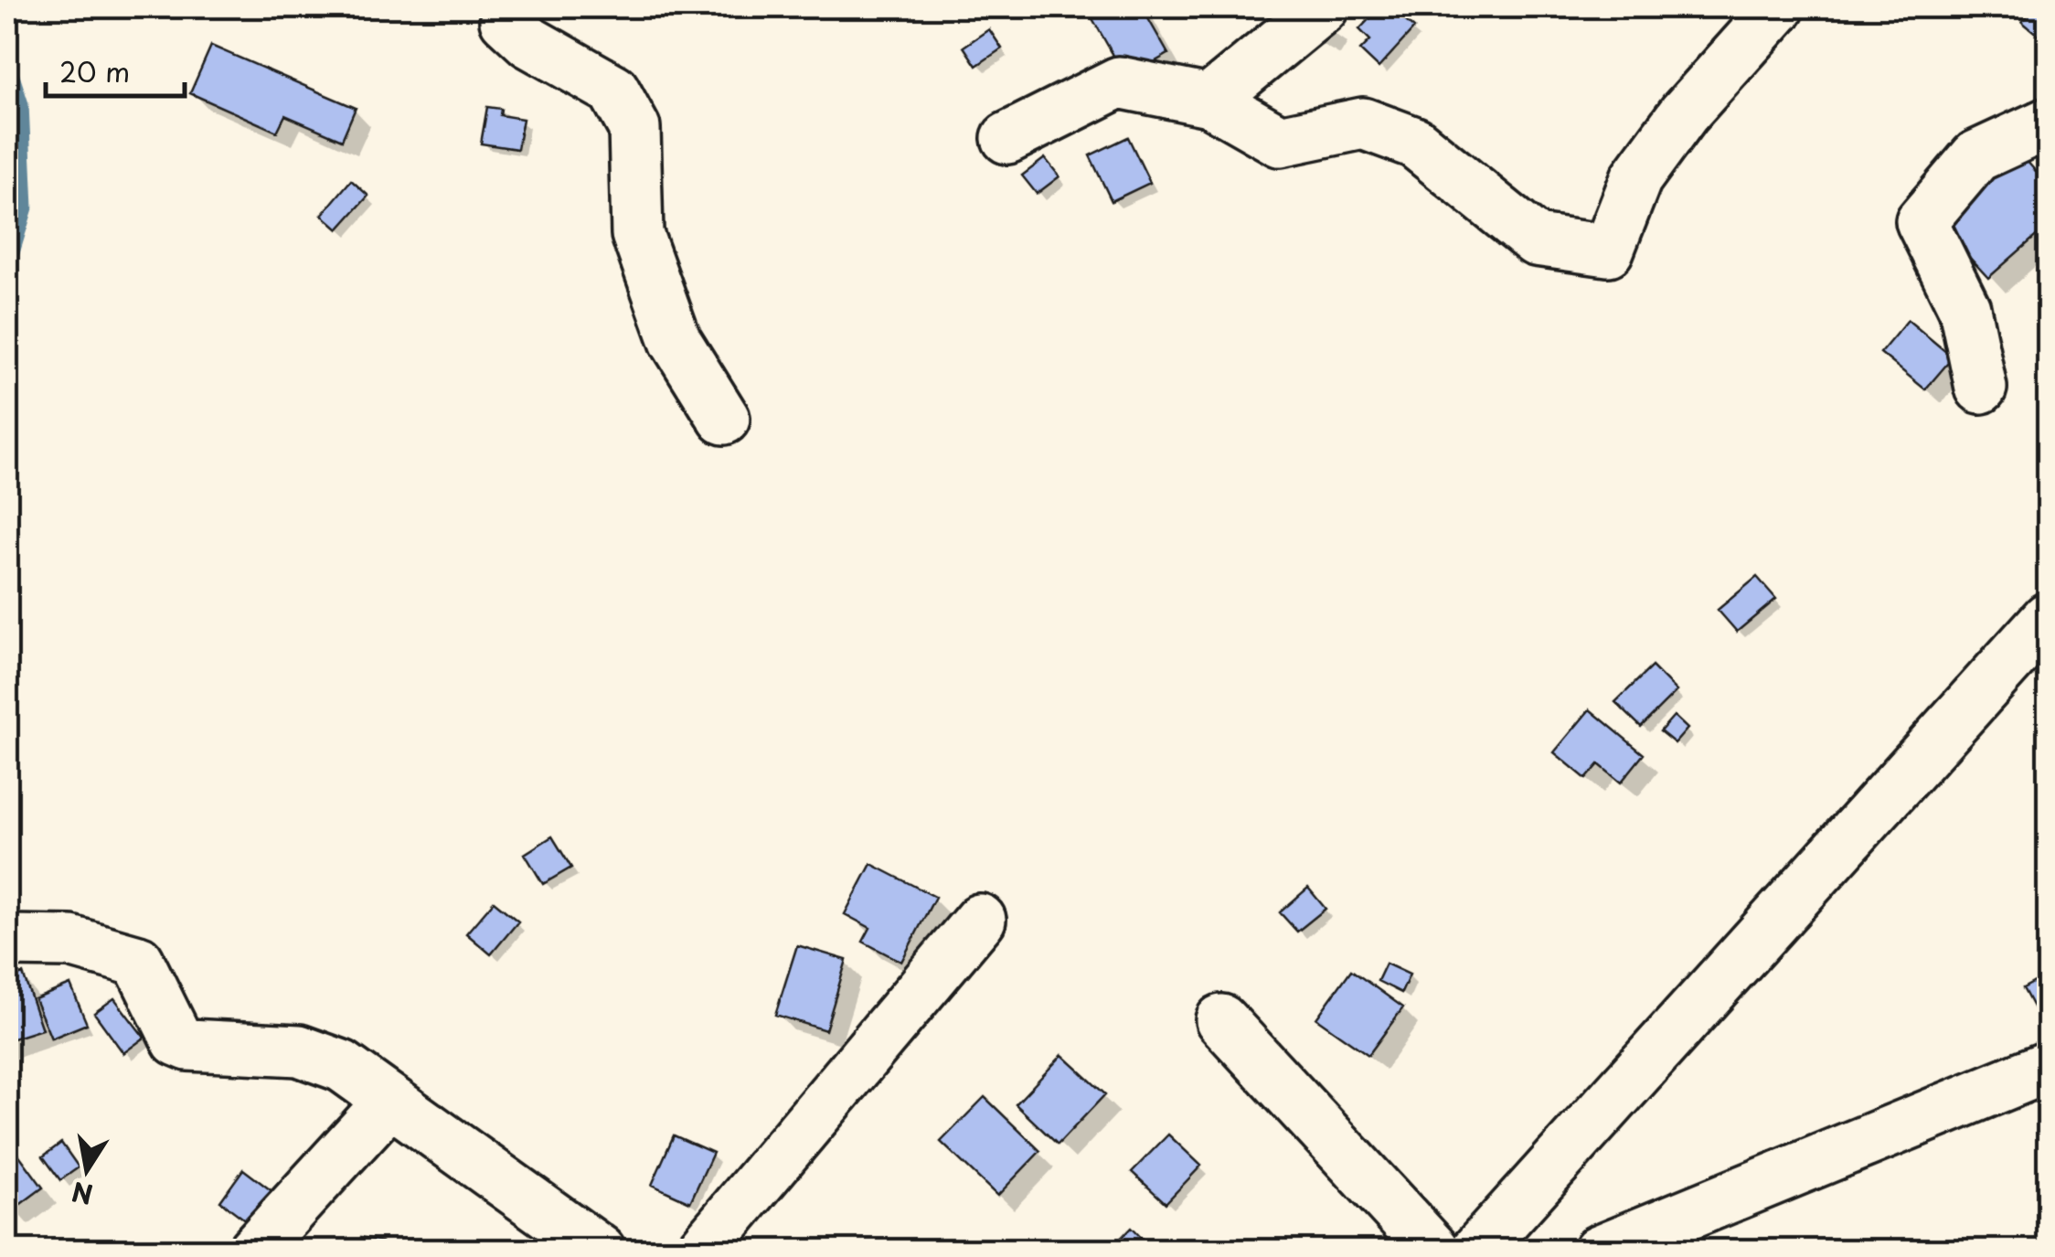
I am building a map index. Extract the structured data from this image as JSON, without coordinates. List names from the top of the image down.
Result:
{
  "scale_bar": "20 m",
  "north": "bottom"
}
